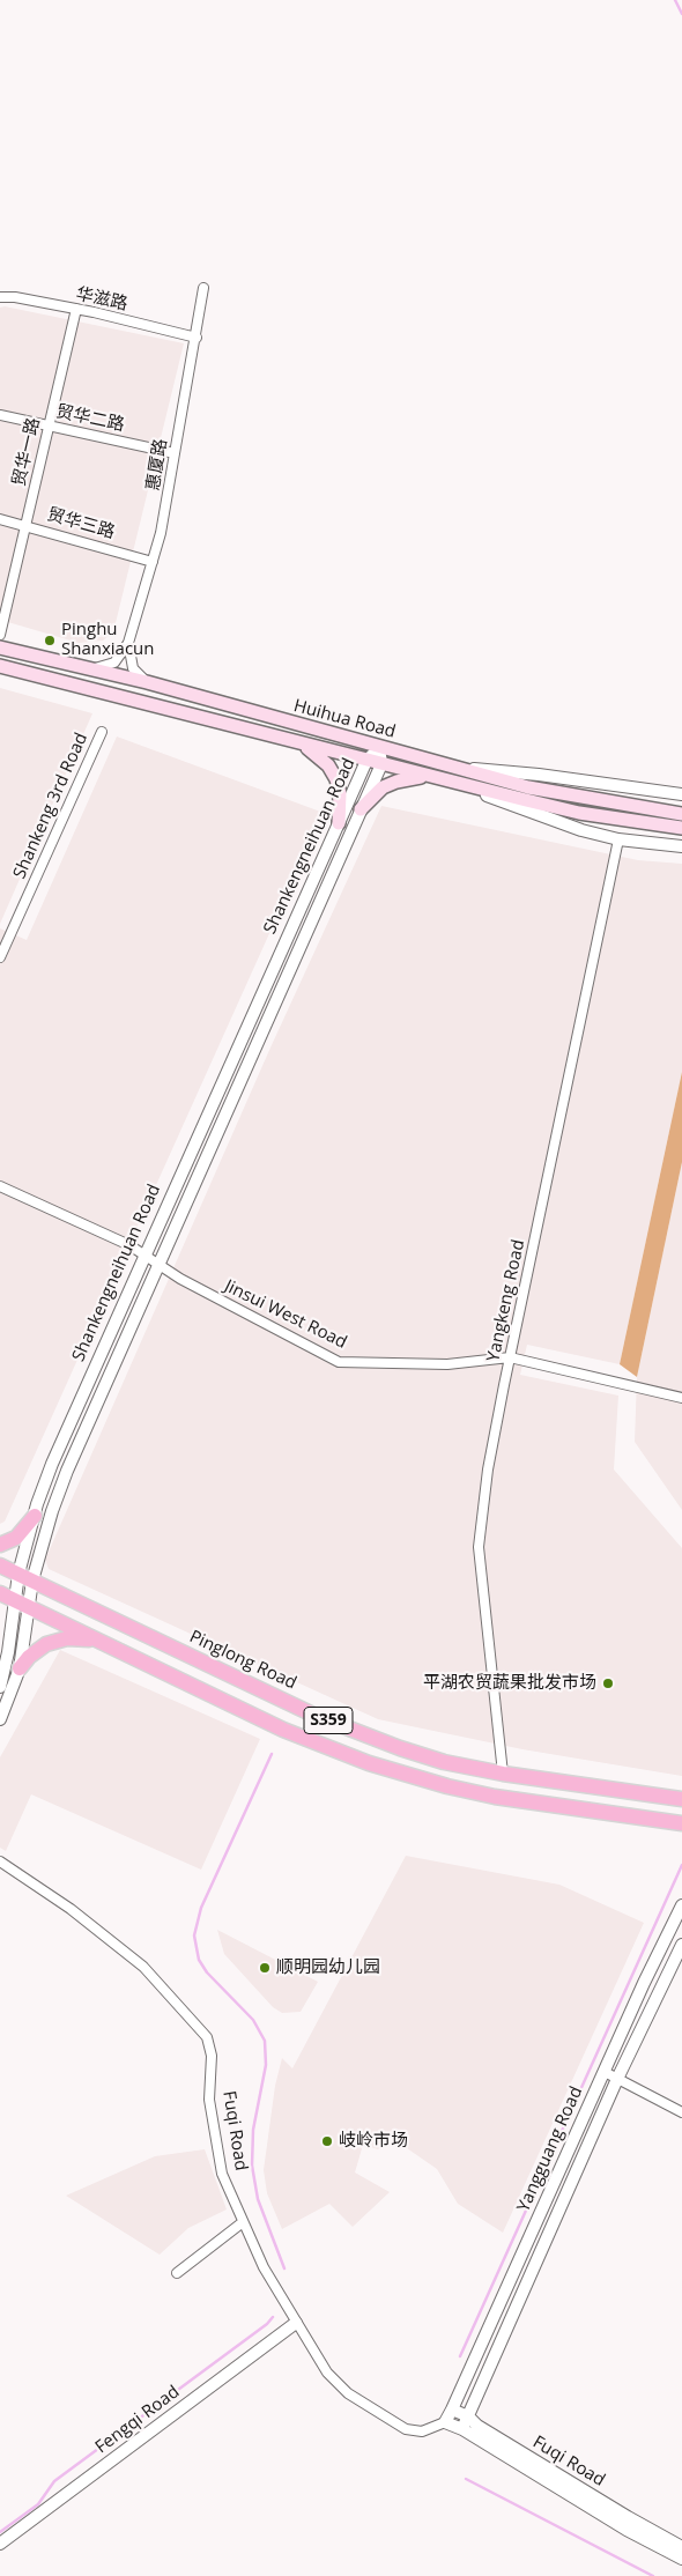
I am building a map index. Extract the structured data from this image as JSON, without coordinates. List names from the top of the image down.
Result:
{
  "streets": {
    "main road": ["Huihua Road", "Pinglong Road", "S359"],
    "street": [
      "华滋路",
      "贸华二路",
      "贸华一路",
      "惠厦路",
      "贸华三路",
      "Shankeng 3rd Road",
      "Shankengneihuan Road",
      "Yangkeng Road",
      "Jinsui West Road",
      "Fuqi Road",
      "Yangguang Road",
      "Fengqi Road"
    ]
  },
  "crossings": [
    ["华滋路", "贸华一路"],
    ["华滋路", "惠厦路"],
    ["贸华二路", "贸华一路"],
    ["贸华二路", "惠厦路"],
    ["贸华一路", "贸华三路"],
    ["惠厦路", "贸华三路"],
    ["Huihua Road", "Shankengneihuan Road"],
    ["Shankengneihuan Road", "Jinsui West Road"],
    ["Shankengneihuan Road", "Pinglong Road"],
    ["Shankengneihuan Road", "S359"],
    ["Yangkeng Road", "Jinsui West Road"],
    ["Yangkeng Road", "Pinglong Road"],
    ["Fuqi Road", "Yangguang Road"],
    ["Fuqi Road", "Fengqi Road"]
  ],
  "places": [
    "Pinghu Shanxiacun",
    "平湖农贸蔬果批发市场",
    "顺明园幼儿园",
    "岐岭市场"
  ]
}
